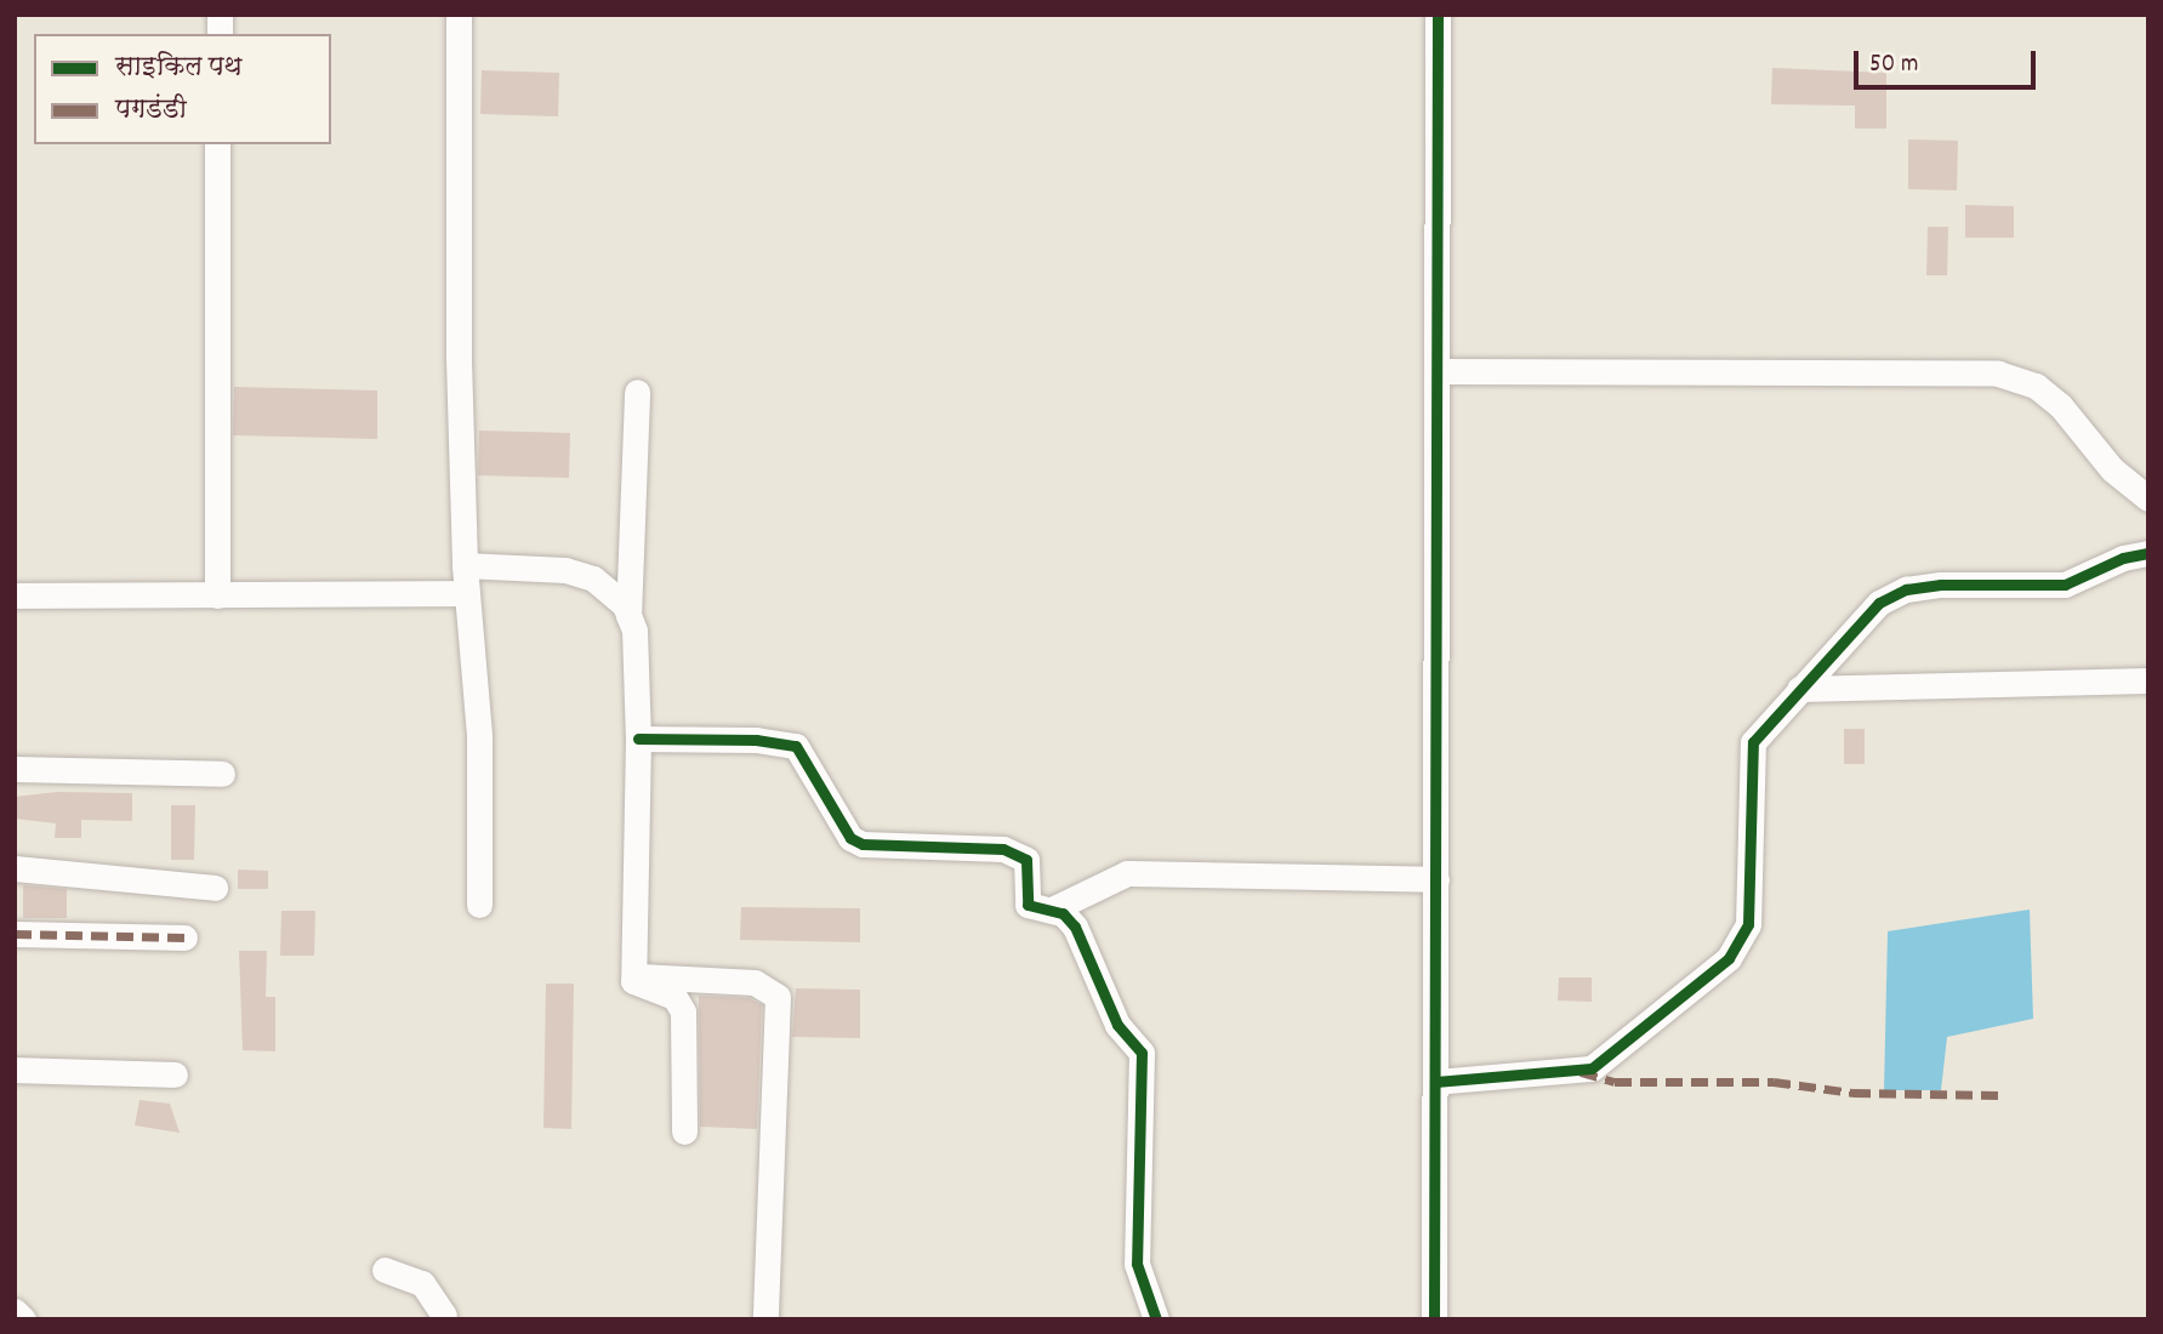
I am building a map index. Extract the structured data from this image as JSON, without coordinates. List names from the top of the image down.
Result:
{
  "legend": ["साइकिल पथ", "पगडंडी"],
  "scale_bar": "50 m"
}
